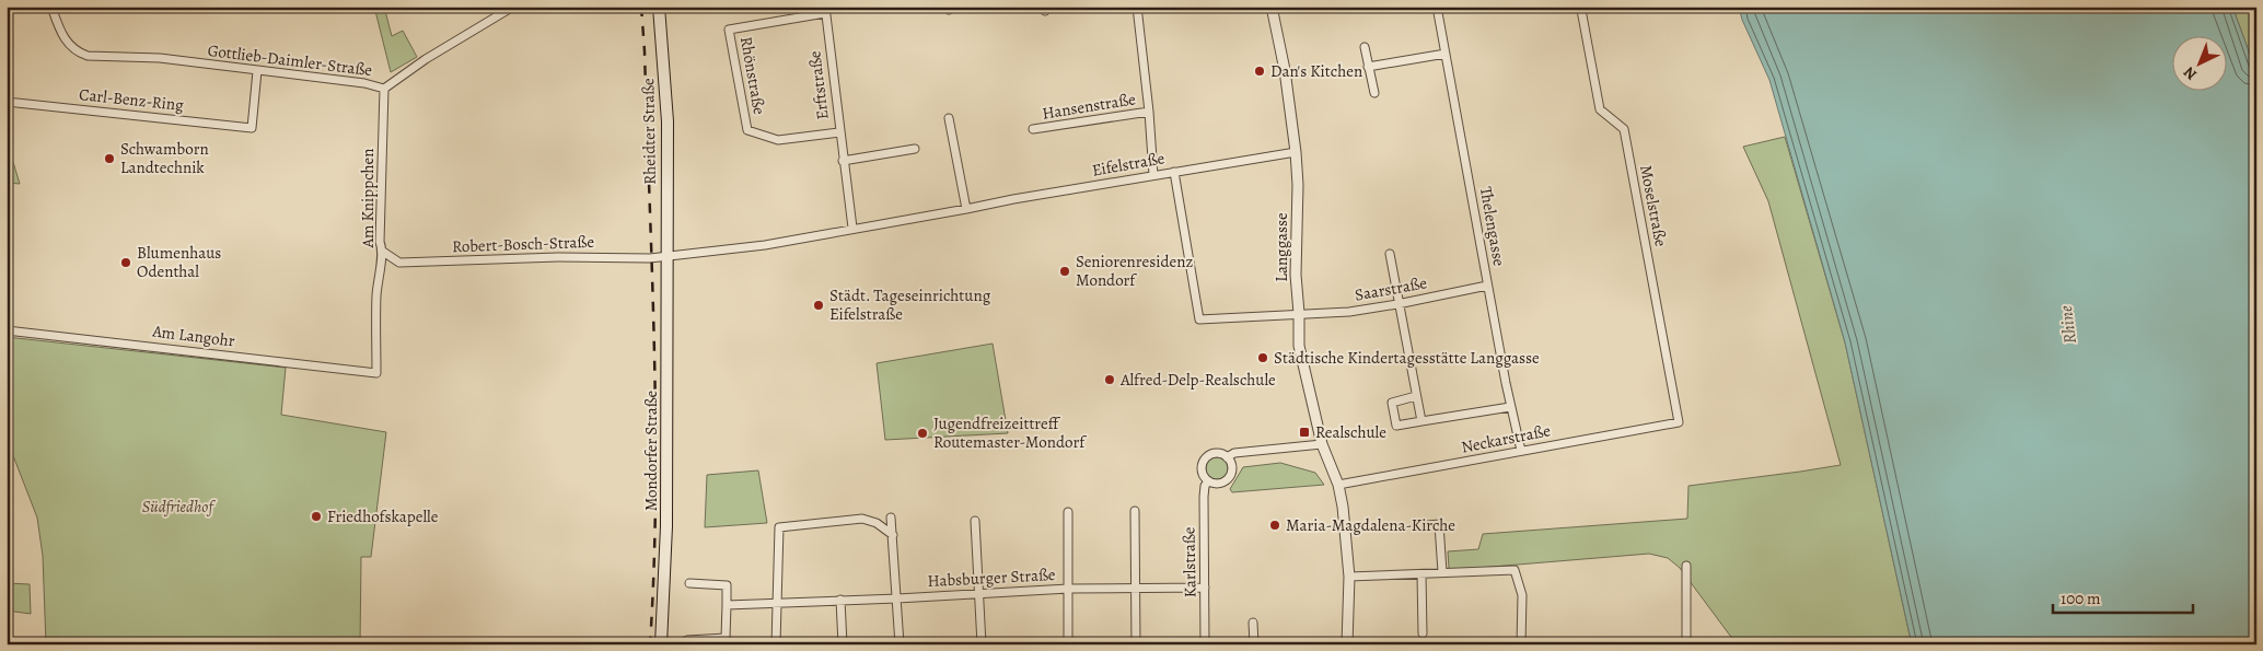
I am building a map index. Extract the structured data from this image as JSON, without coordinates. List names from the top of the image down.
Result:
{
  "streets": {
    "main road": ["Rheidter Straße", "Mondorfer Straße"],
    "street": [
      "Gottlieb-Daimler-Straße",
      "Rhönstraße",
      "Erftstraße",
      "Carl-Benz-Ring",
      "Hansenstraße",
      "Eifelstraße",
      "Am Knippchen",
      "Moselstraße",
      "Thelengasse",
      "Robert-Bosch-Straße",
      "Langgasse",
      "Saarstraße",
      "Am Langohr",
      "Neckarstraße",
      "Karlstraße",
      "Habsburger Straße"
    ]
  },
  "crossings": [
    ["Gottlieb-Daimler-Straße", "Carl-Benz-Ring"],
    ["Gottlieb-Daimler-Straße", "Am Knippchen"],
    ["Rhönstraße", "Erftstraße"],
    ["Erftstraße", "Eifelstraße"],
    ["Hansenstraße", "Eifelstraße"],
    ["Rheidter Straße", "Eifelstraße"],
    ["Rheidter Straße", "Robert-Bosch-Straße"],
    ["Rheidter Straße", "Mondorfer Straße"],
    ["Eifelstraße", "Robert-Bosch-Straße"],
    ["Eifelstraße", "Langgasse"],
    ["Eifelstraße", "Saarstraße"],
    ["Eifelstraße", "Mondorfer Straße"],
    ["Am Knippchen", "Robert-Bosch-Straße"],
    ["Am Knippchen", "Am Langohr"],
    ["Moselstraße", "Neckarstraße"],
    ["Thelengasse", "Saarstraße"],
    ["Thelengasse", "Neckarstraße"],
    ["Robert-Bosch-Straße", "Mondorfer Straße"],
    ["Langgasse", "Saarstraße"],
    ["Langgasse", "Neckarstraße"],
    ["Langgasse", "Karlstraße"],
    ["Karlstraße", "Habsburger Straße"]
  ],
  "water": ["Rhine"],
  "parks": ["Südfriedhof"],
  "places": {
    "other": [
      "Dan's Kitchen",
      "Schwamborn Landtechnik",
      "Blumenhaus Odenthal",
      "Seniorenresidenz Mondorf",
      "Städt. Tageseinrichtung Eifelstraße",
      "Städtische Kindertagesstätte Langgasse",
      "Alfred-Delp-Realschule",
      "Jugendfreizeittreff Routemaster-Mondorf",
      "Friedhofskapelle",
      "Maria-Magdalena-Kirche"
    ],
    "transit": ["Realschule"]
  },
  "scale_bar": "100 m",
  "north": "bottom left"
}
